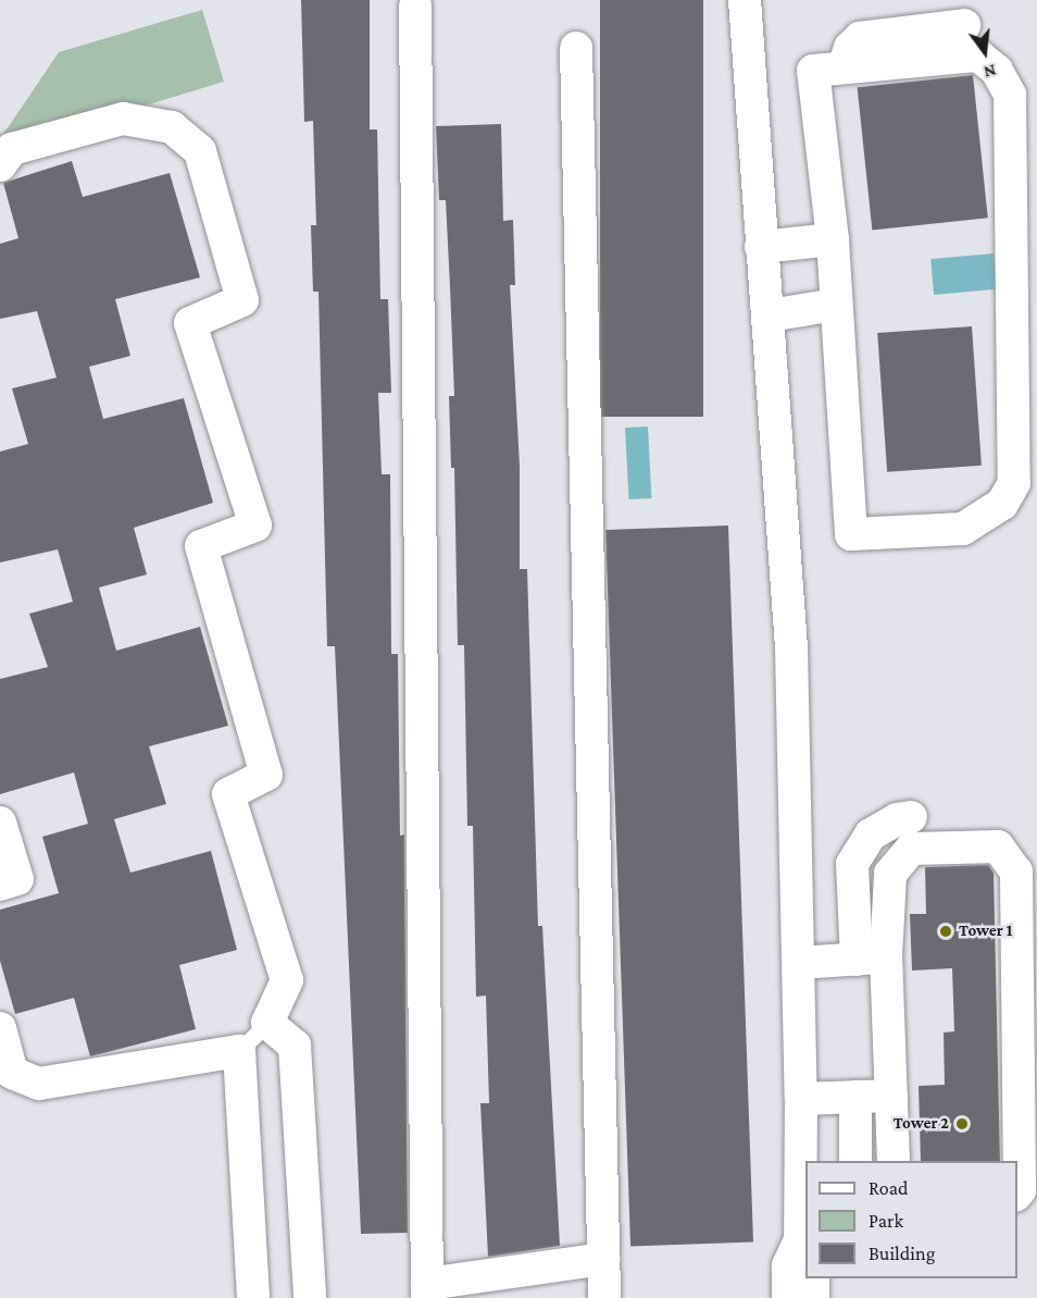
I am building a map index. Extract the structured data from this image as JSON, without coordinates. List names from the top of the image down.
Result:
{
  "places": ["Tower 1", "Tower 2"],
  "legend": ["Road", "Park", "Building"],
  "north": "bottom"
}
